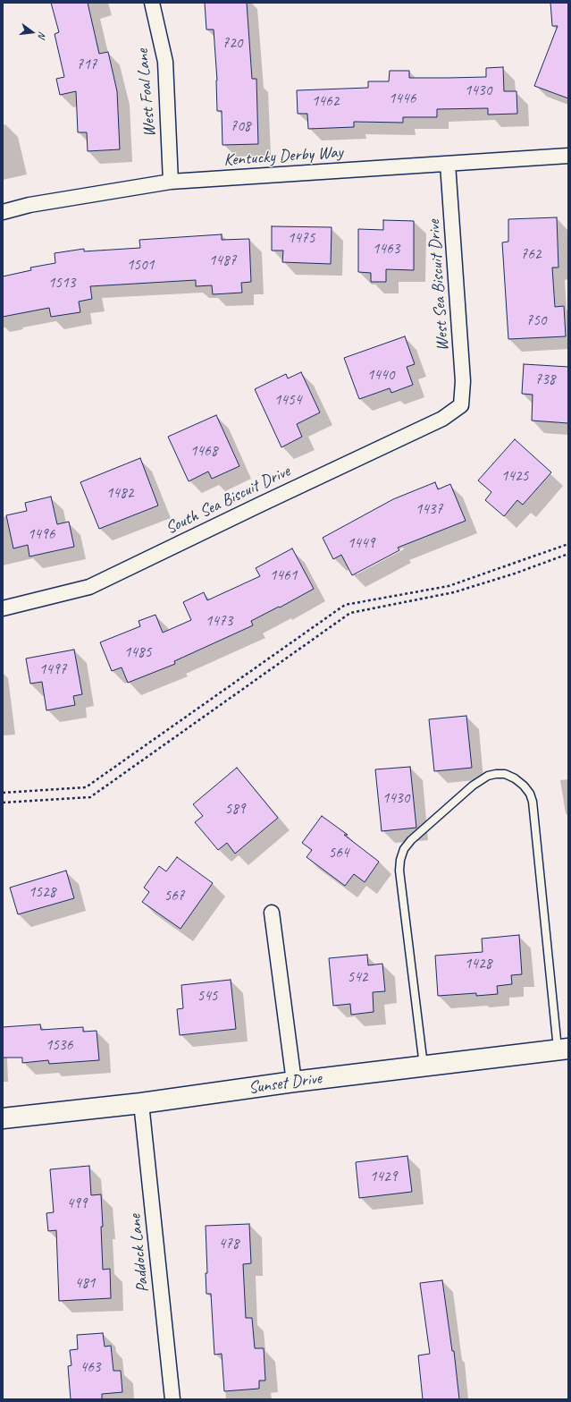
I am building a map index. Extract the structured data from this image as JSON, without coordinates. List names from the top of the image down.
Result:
{
  "streets": {
    "main road": ["Sunset Drive"],
    "street": [
      "West Foal Lane",
      "Kentucky Derby Way",
      "West Sea Biscuit Drive",
      "South Sea Biscuit Drive",
      "Paddock Lane"
    ]
  },
  "crossings": [
    ["West Foal Lane", "Kentucky Derby Way"],
    ["Kentucky Derby Way", "West Sea Biscuit Drive"],
    ["West Sea Biscuit Drive", "South Sea Biscuit Drive"],
    ["Sunset Drive", "Paddock Lane"]
  ],
  "house_numbers": [
    "720",
    "717",
    "1430",
    "1446",
    "1462",
    "708",
    "1475",
    "1463",
    "762",
    "1487",
    "1501",
    "1513",
    "750",
    "1440",
    "738",
    "1454",
    "1468",
    "1425",
    "1482",
    "1437",
    "1496",
    "1449",
    "1461",
    "1473",
    "1485",
    "1497",
    "1430",
    "589",
    "564",
    "1528",
    "567",
    "1428",
    "542",
    "545",
    "1536",
    "1429",
    "499",
    "478",
    "481",
    "463"
  ],
  "north": "right"
}
